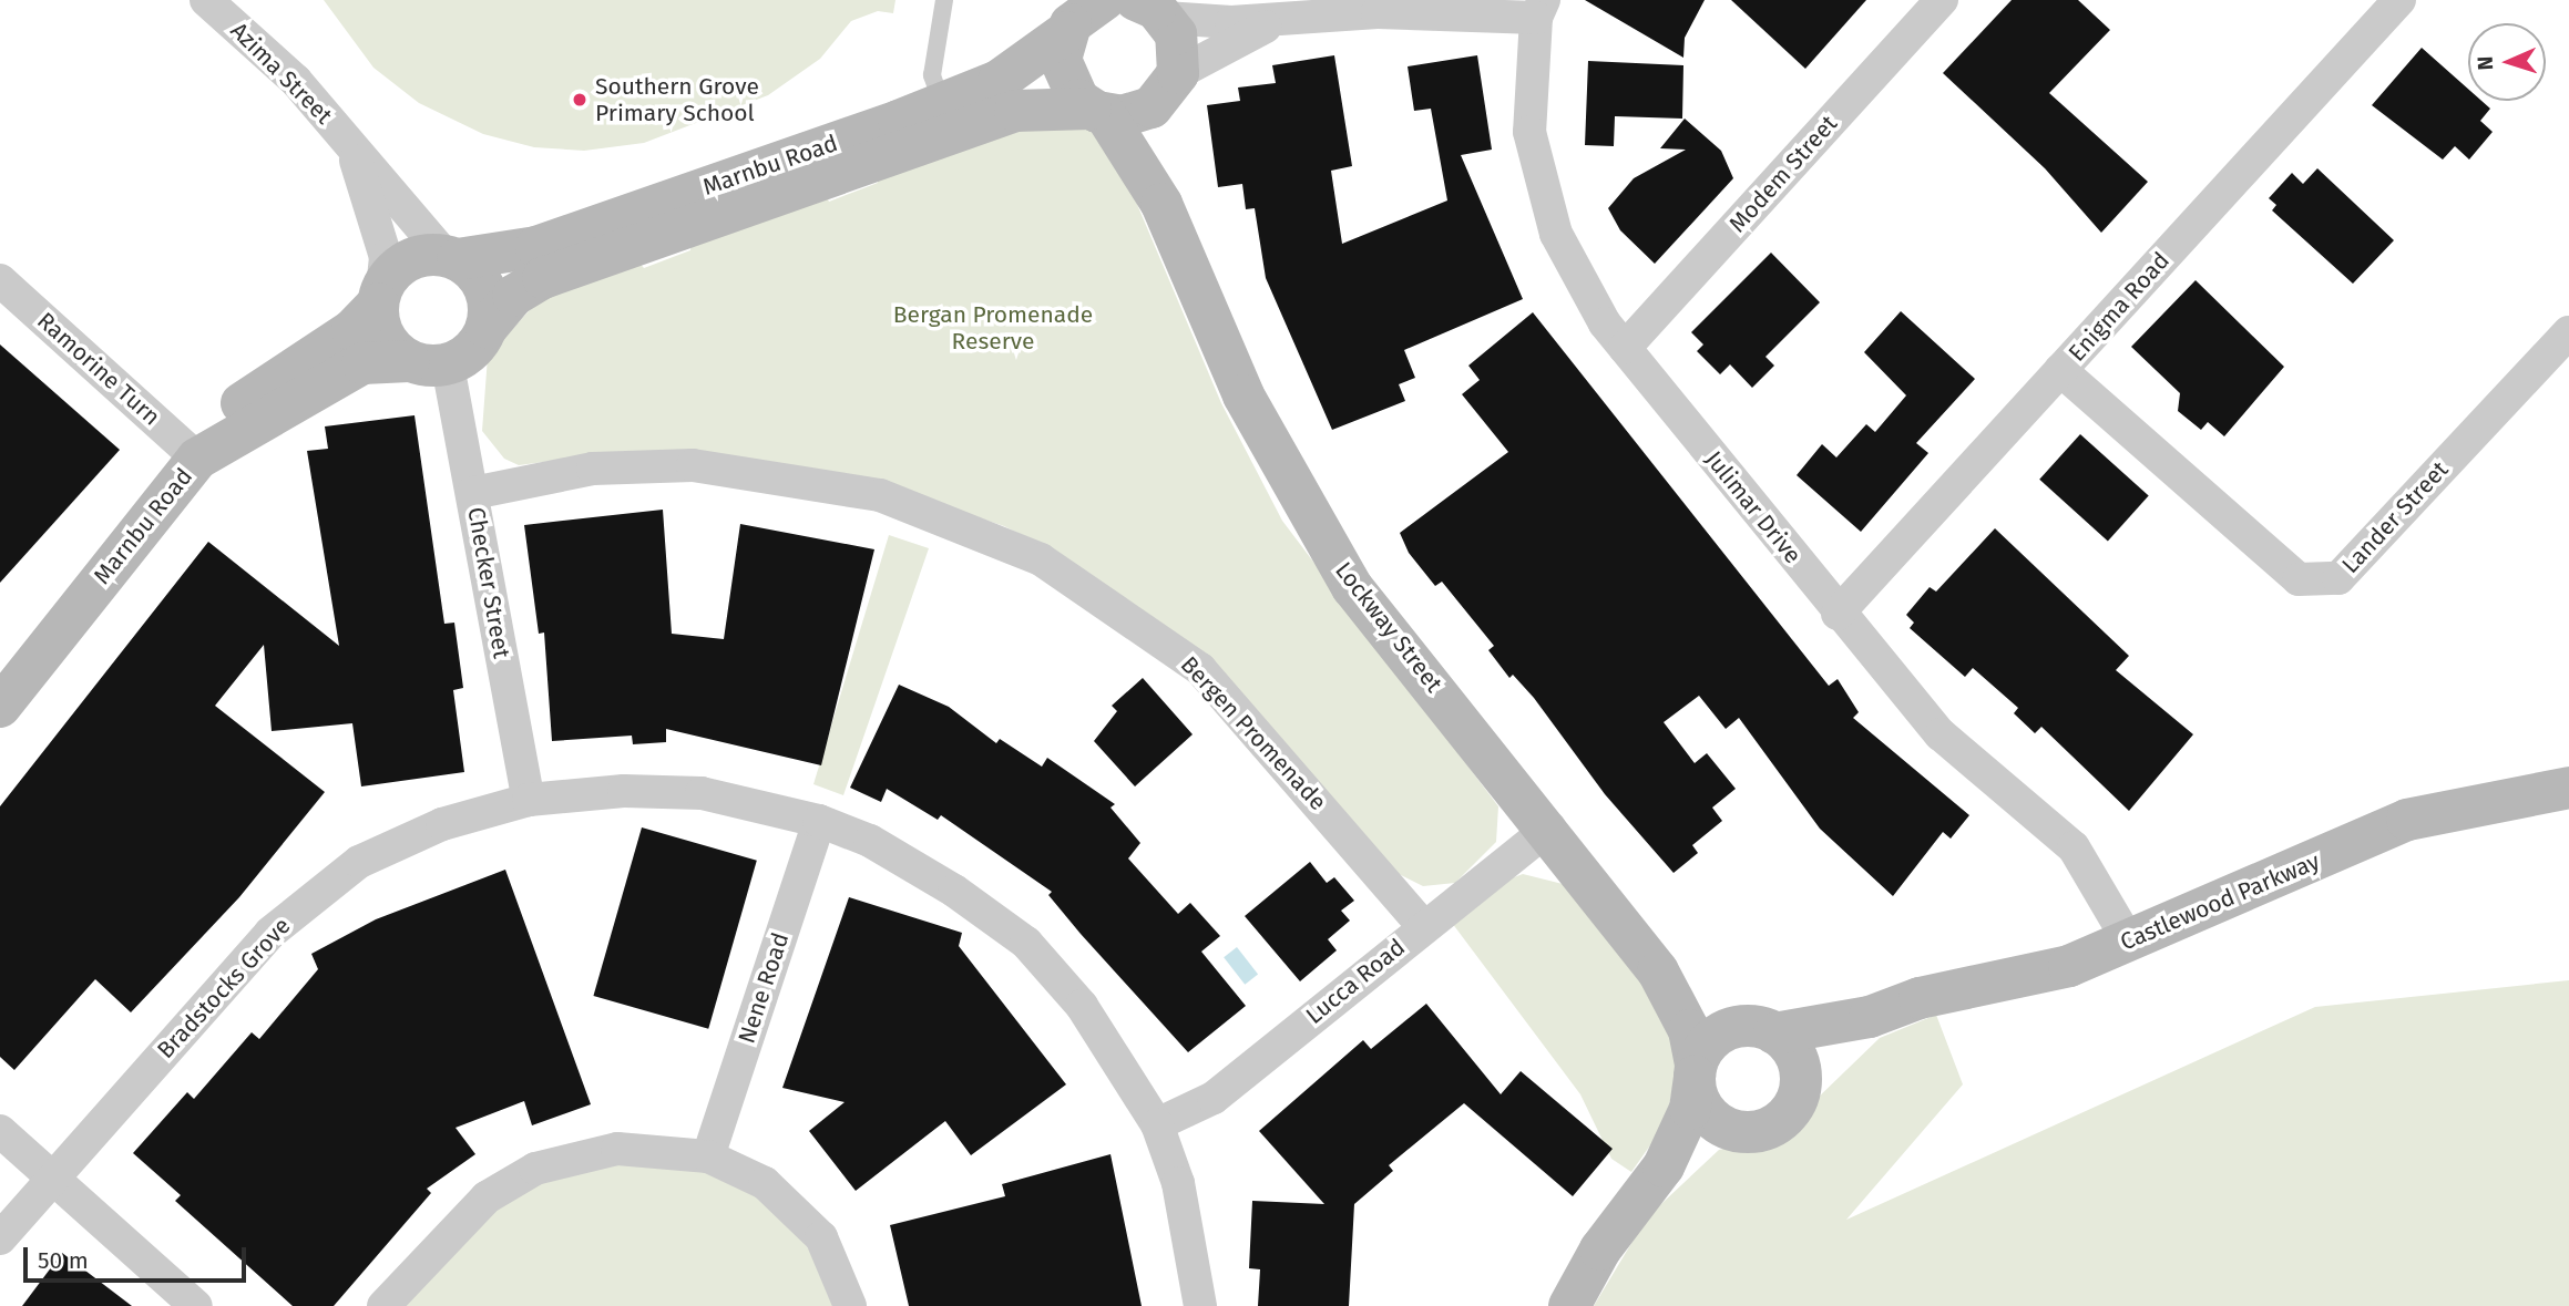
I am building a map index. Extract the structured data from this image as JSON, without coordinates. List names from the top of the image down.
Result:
{
  "streets": {
    "street": [
      "Azima Street",
      "Marnbu Road",
      "Modem Street",
      "Enigma Road",
      "Ramorine Turn",
      "Julimar Drive",
      "Lander Street",
      "Checker Street",
      "Lockway Street",
      "Bergen Promenade",
      "Castlewood Parkway",
      "Lucca Road",
      "Bradstocks Grove",
      "Nene Road"
    ]
  },
  "crossings": [
    ["Azima Street", "Marnbu Road"],
    ["Azima Street", "Checker Street"],
    ["Marnbu Road", "Ramorine Turn"],
    ["Marnbu Road", "Checker Street"],
    ["Marnbu Road", "Lockway Street"],
    ["Modem Street", "Julimar Drive"],
    ["Enigma Road", "Julimar Drive"],
    ["Enigma Road", "Lander Street"],
    ["Julimar Drive", "Castlewood Parkway"],
    ["Checker Street", "Bergen Promenade"],
    ["Checker Street", "Bradstocks Grove"],
    ["Lockway Street", "Castlewood Parkway"],
    ["Lockway Street", "Lucca Road"],
    ["Bergen Promenade", "Lucca Road"],
    ["Lucca Road", "Bradstocks Grove"],
    ["Bradstocks Grove", "Nene Road"]
  ],
  "parks": ["Bergan Promenade Reserve"],
  "places": ["Southern Grove Primary School"],
  "scale_bar": "50 m",
  "north": "left"
}
